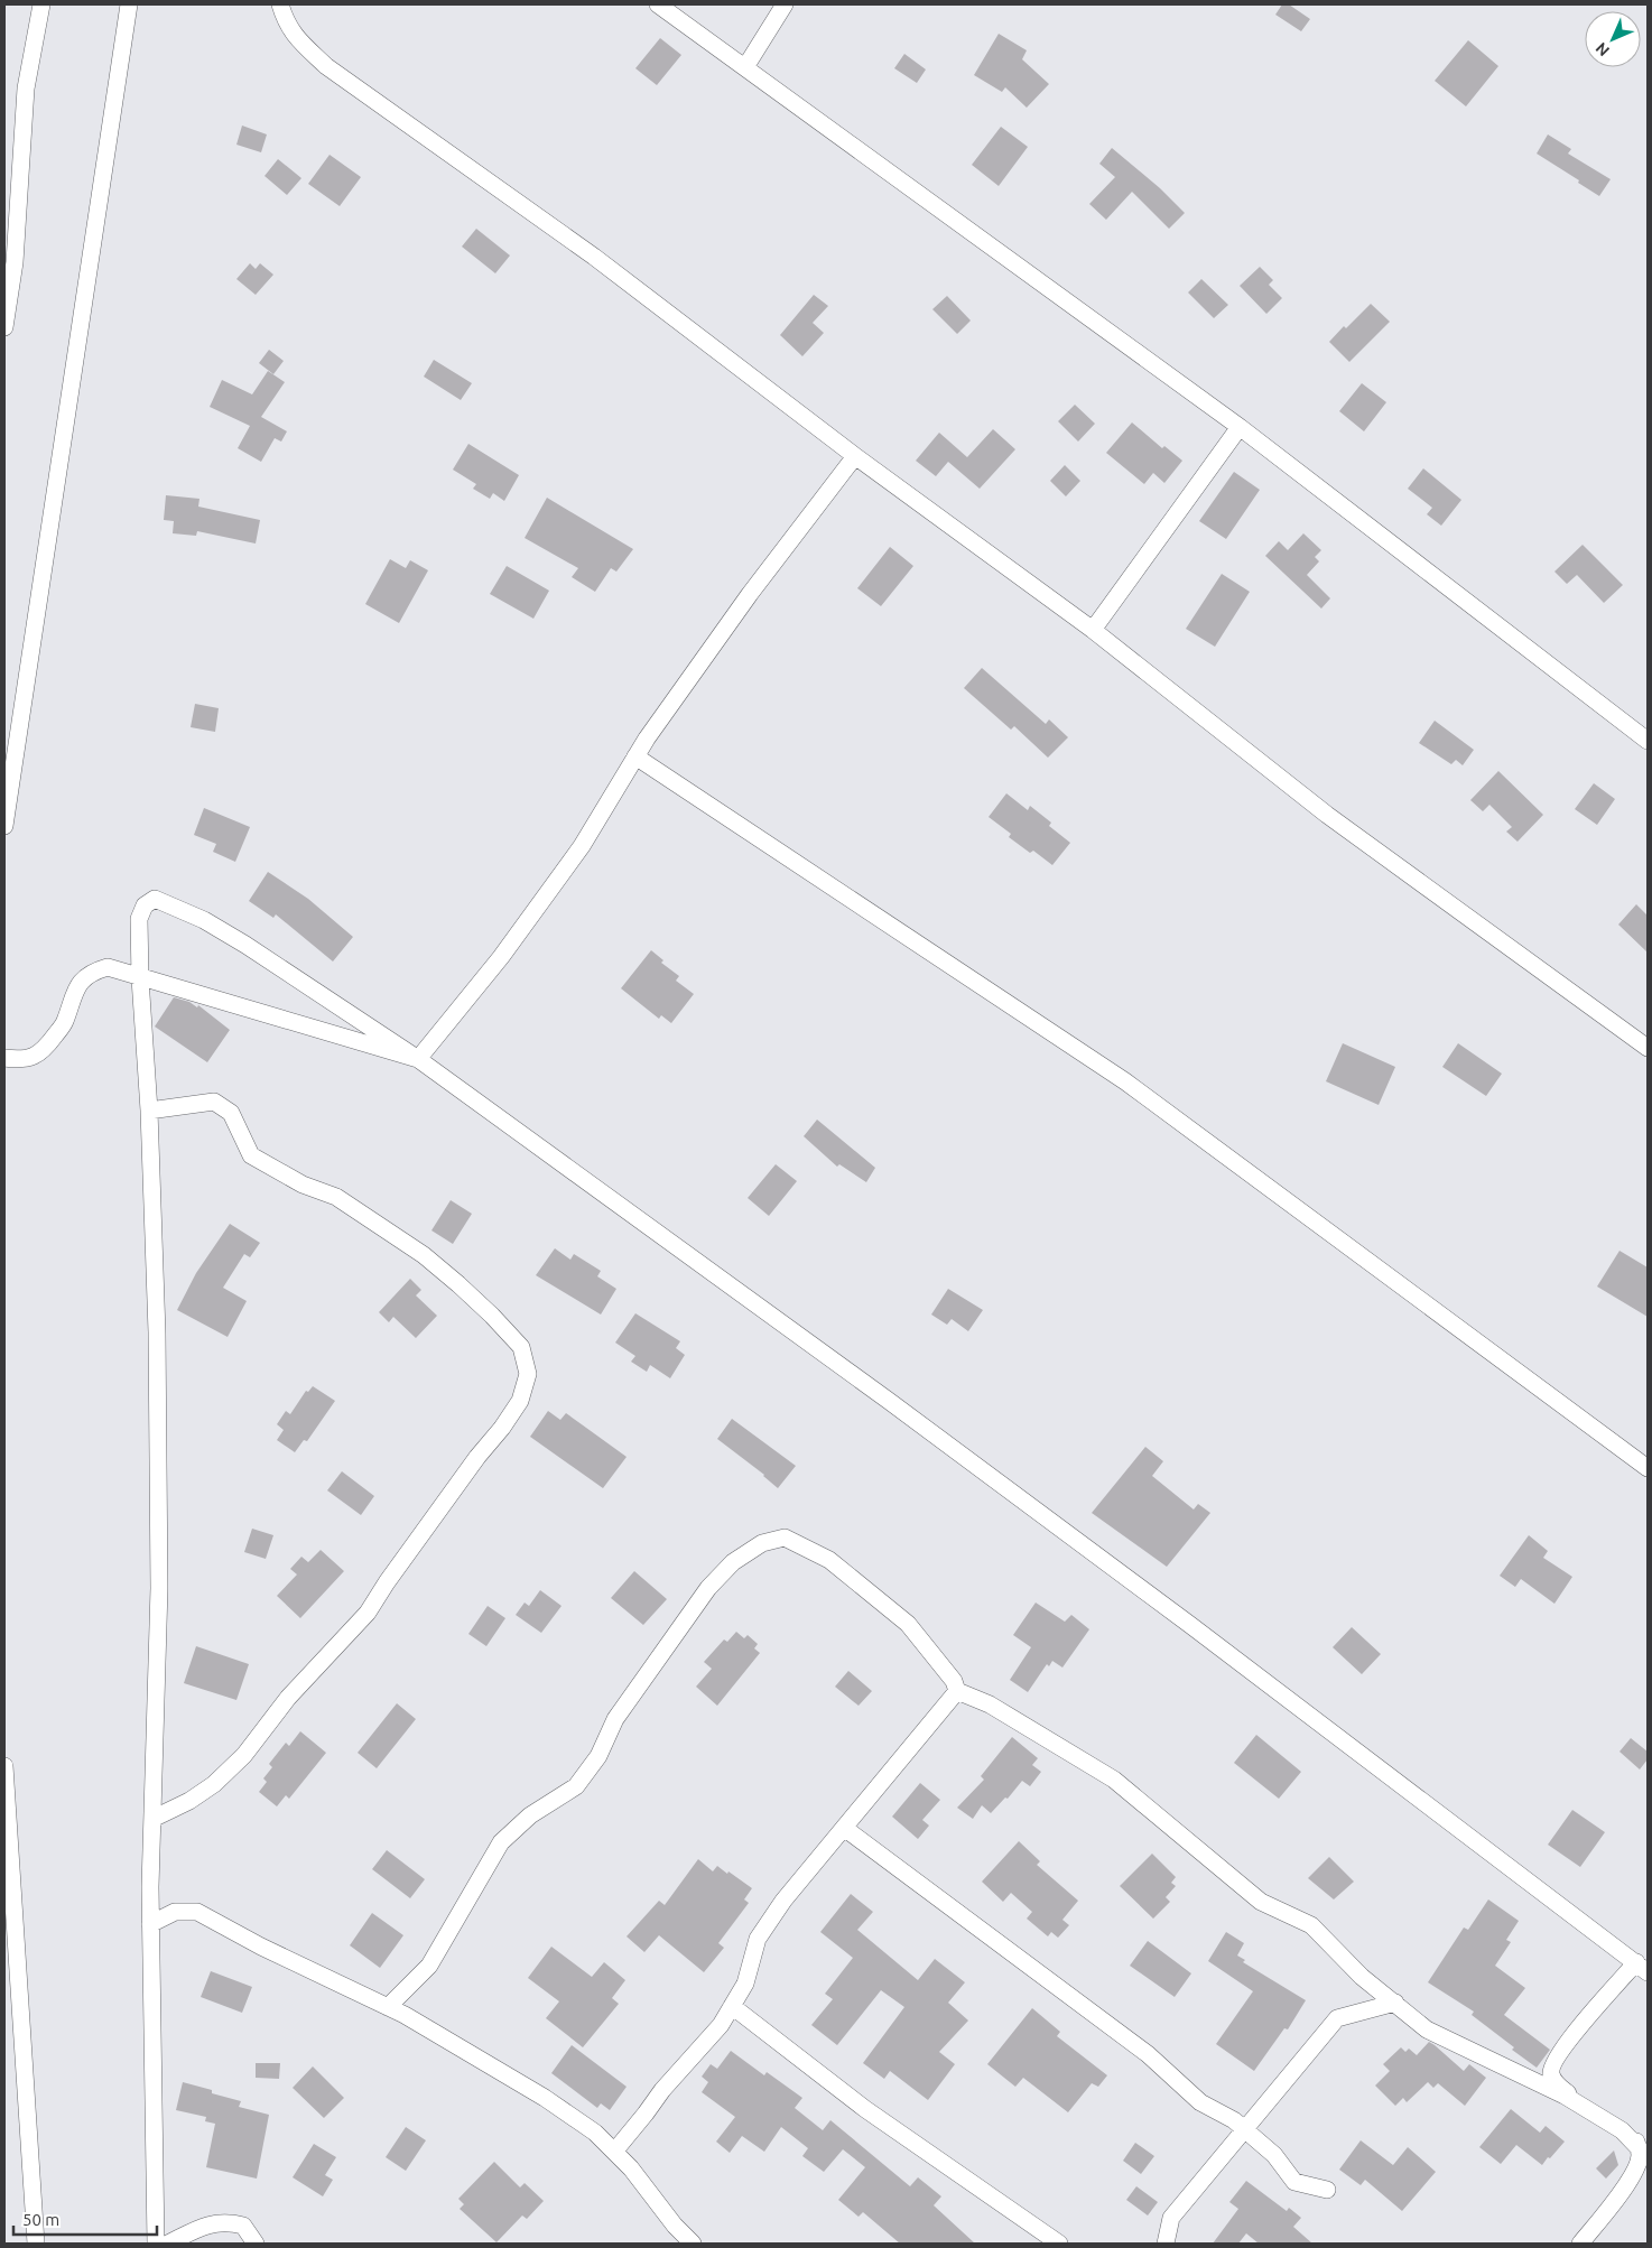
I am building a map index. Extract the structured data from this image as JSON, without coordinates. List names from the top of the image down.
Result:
{
  "scale_bar": "50 m",
  "north": "bottom left"
}
